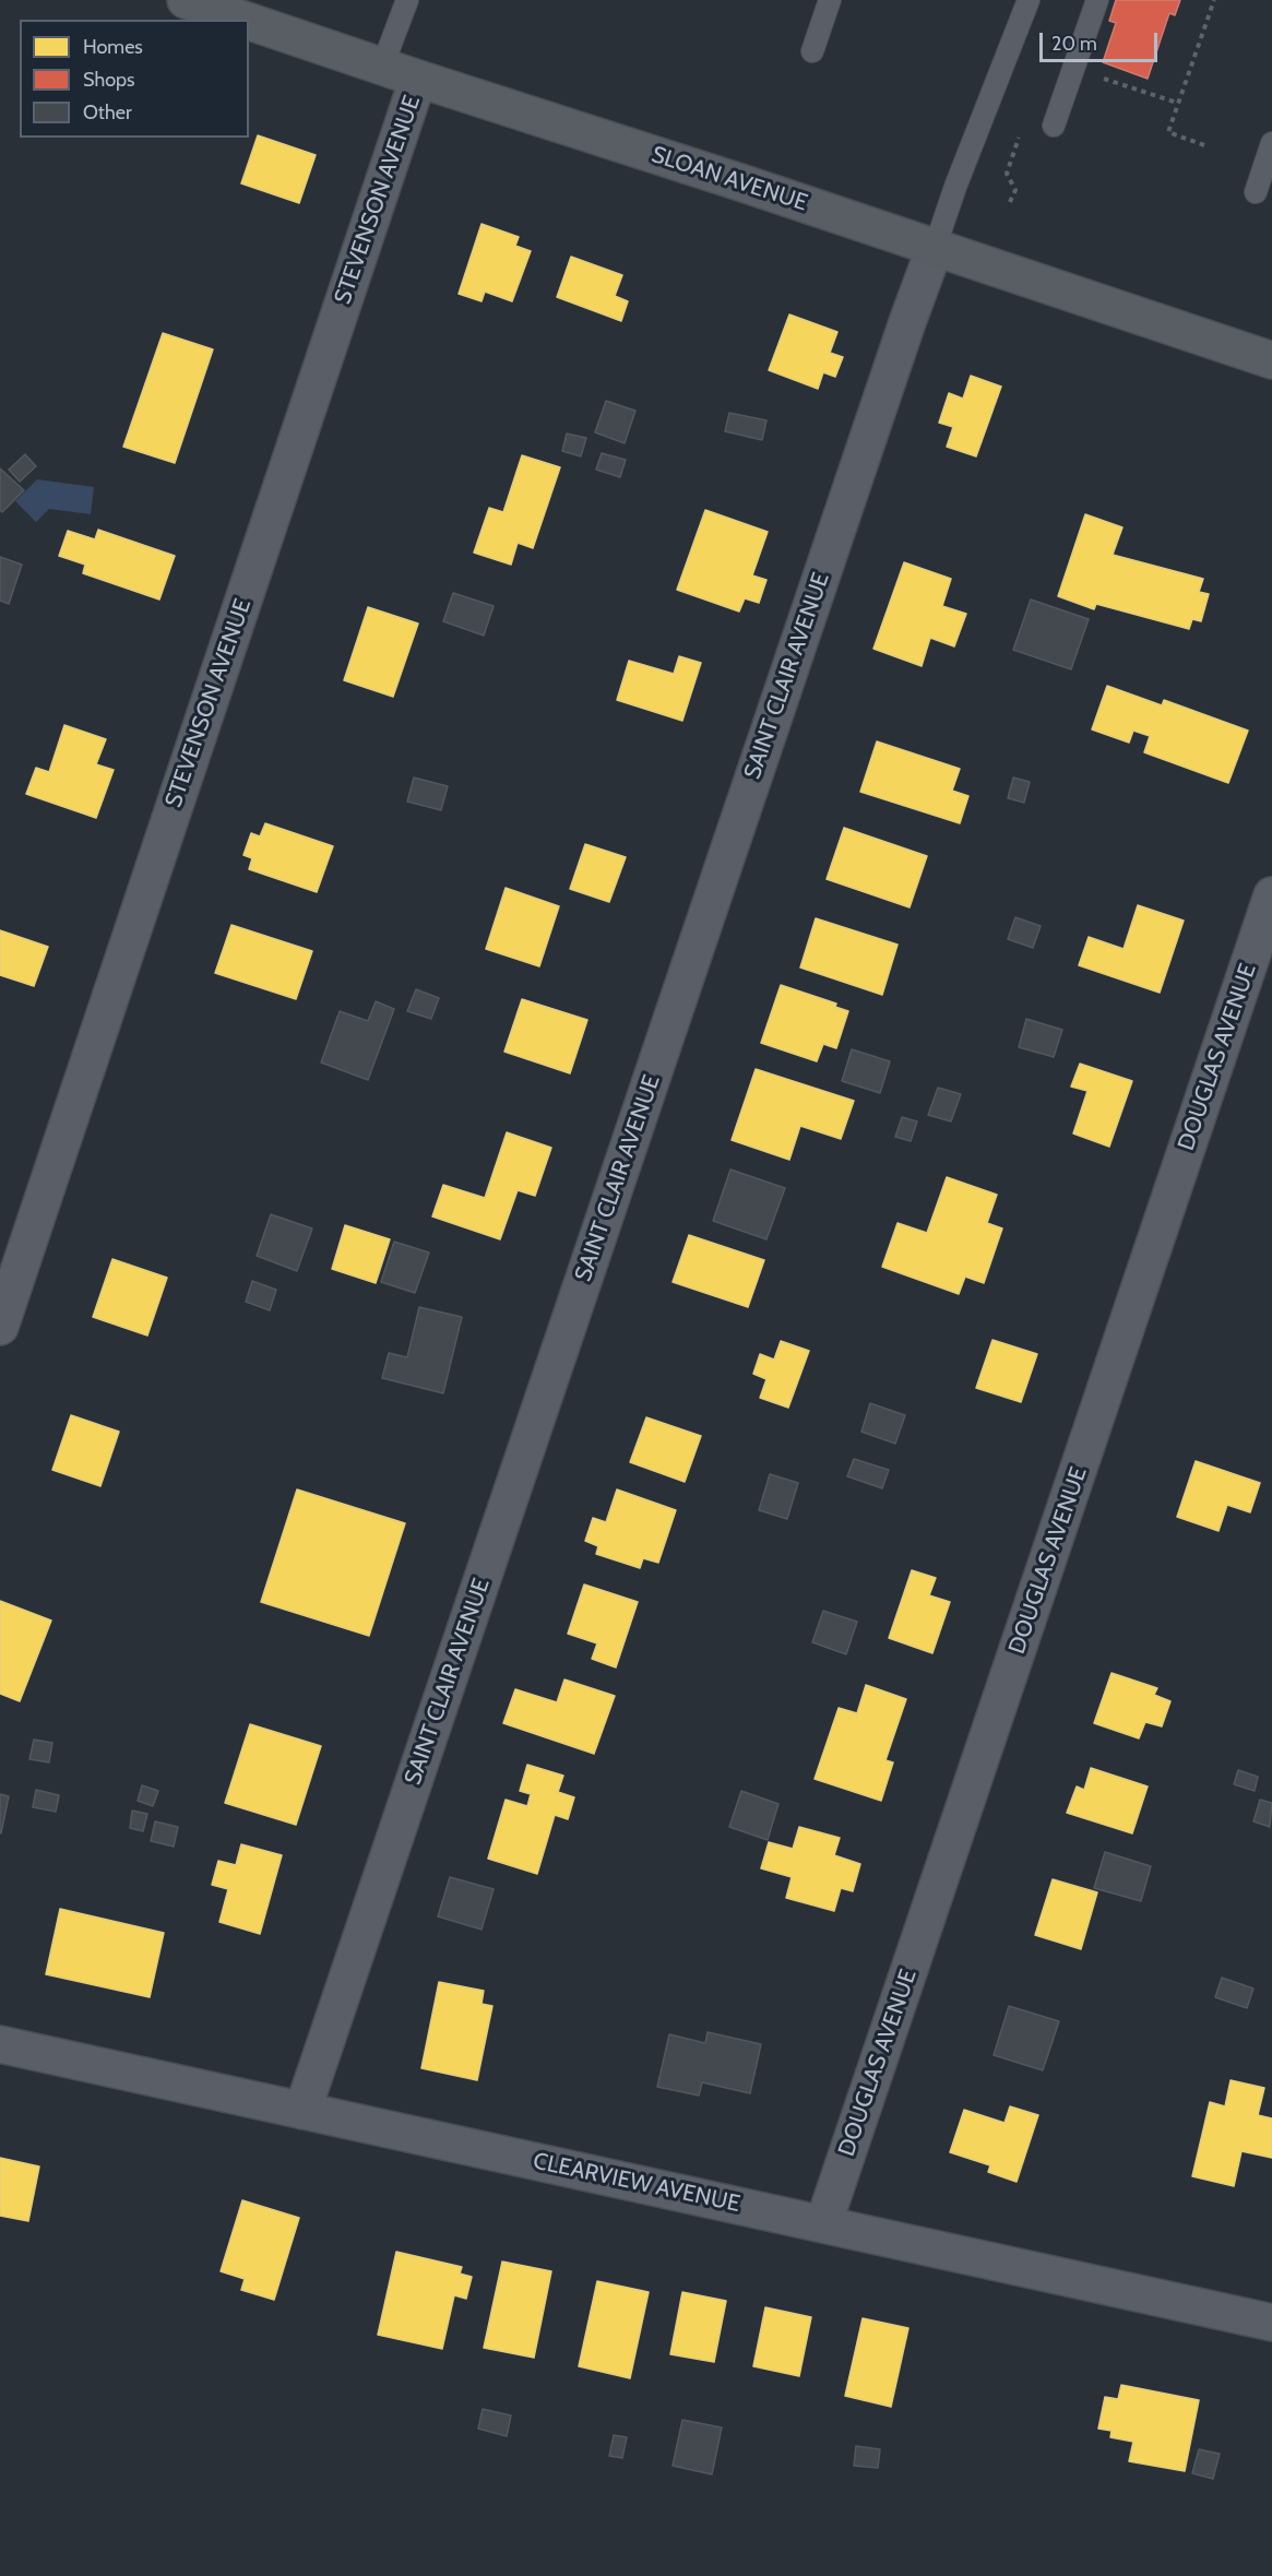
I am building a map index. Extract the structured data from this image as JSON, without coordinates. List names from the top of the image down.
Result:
{
  "streets": {
    "main road": ["SLOAN AVENUE"],
    "street": [
      "STEVENSON AVENUE",
      "SAINT CLAIR AVENUE",
      "DOUGLAS AVENUE",
      "CLEARVIEW AVENUE"
    ]
  },
  "crossings": [
    ["SLOAN AVENUE", "STEVENSON AVENUE"],
    ["SLOAN AVENUE", "SAINT CLAIR AVENUE"],
    ["SAINT CLAIR AVENUE", "CLEARVIEW AVENUE"],
    ["DOUGLAS AVENUE", "CLEARVIEW AVENUE"]
  ],
  "legend": ["Homes", "Shops", "Other"],
  "scale_bar": "20 m"
}
